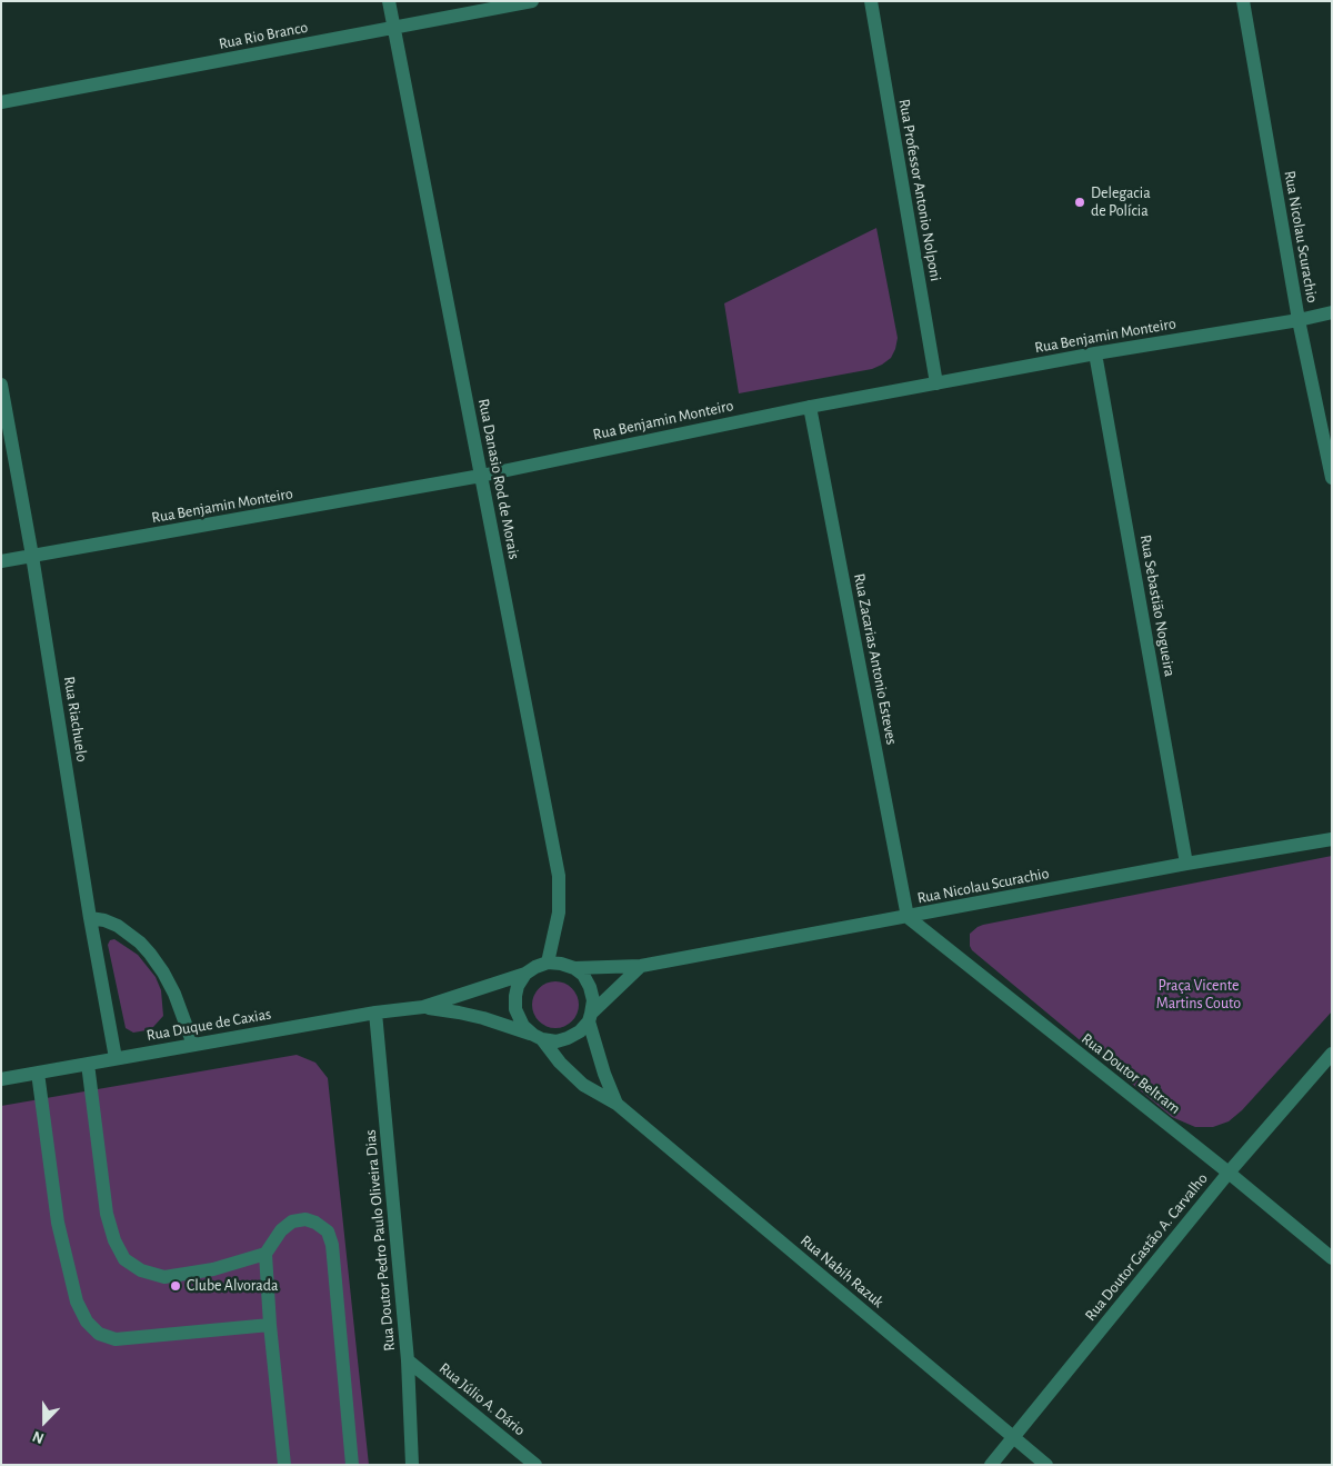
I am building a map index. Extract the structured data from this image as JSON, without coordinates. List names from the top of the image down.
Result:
{
  "streets": {
    "street": [
      "Rua Rio Branco",
      "Rua Professor Antonio Nolponi",
      "Rua Nicolau Scurachio",
      "Rua Benjamin Monteiro",
      "Rua Danasio Rod de Morais",
      "Rua Sebastião Nogueira",
      "Rua Zacarias Antonio Esteves",
      "Rua Riachuelo",
      "Rua Duque de Caxias",
      "Rua Doutor Beltram",
      "Rua Doutor Pedro Paulo Oliveira Dias",
      "Rua Doutor Gastão A. Carvalho",
      "Rua Nabih Razuk",
      "Rua Júlio A. Dário"
    ]
  },
  "crossings": [
    ["Rua Rio Branco", "Rua Danasio Rod de Morais"],
    ["Rua Professor Antonio Nolponi", "Rua Benjamin Monteiro"],
    ["Rua Nicolau Scurachio", "Rua Benjamin Monteiro"],
    ["Rua Nicolau Scurachio", "Rua Danasio Rod de Morais"],
    ["Rua Nicolau Scurachio", "Rua Sebastião Nogueira"],
    ["Rua Nicolau Scurachio", "Rua Zacarias Antonio Esteves"],
    ["Rua Nicolau Scurachio", "Rua Duque de Caxias"],
    ["Rua Nicolau Scurachio", "Rua Doutor Beltram"],
    ["Rua Nicolau Scurachio", "Rua Nabih Razuk"],
    ["Rua Benjamin Monteiro", "Rua Danasio Rod de Morais"],
    ["Rua Benjamin Monteiro", "Rua Sebastião Nogueira"],
    ["Rua Benjamin Monteiro", "Rua Zacarias Antonio Esteves"],
    ["Rua Benjamin Monteiro", "Rua Riachuelo"],
    ["Rua Danasio Rod de Morais", "Rua Duque de Caxias"],
    ["Rua Danasio Rod de Morais", "Rua Nabih Razuk"],
    ["Rua Zacarias Antonio Esteves", "Rua Doutor Beltram"],
    ["Rua Riachuelo", "Rua Duque de Caxias"],
    ["Rua Duque de Caxias", "Rua Doutor Pedro Paulo Oliveira Dias"],
    ["Rua Duque de Caxias", "Rua Nabih Razuk"],
    ["Rua Doutor Beltram", "Rua Doutor Gastão A. Carvalho"],
    ["Rua Doutor Pedro Paulo Oliveira Dias", "Rua Júlio A. Dário"],
    ["Rua Doutor Gastão A. Carvalho", "Rua Nabih Razuk"]
  ],
  "parks": ["Praça Vicente Martins Couto"],
  "places": ["Delegacia de Polícia", "Clube Alvorada"],
  "north": "bottom"
}
